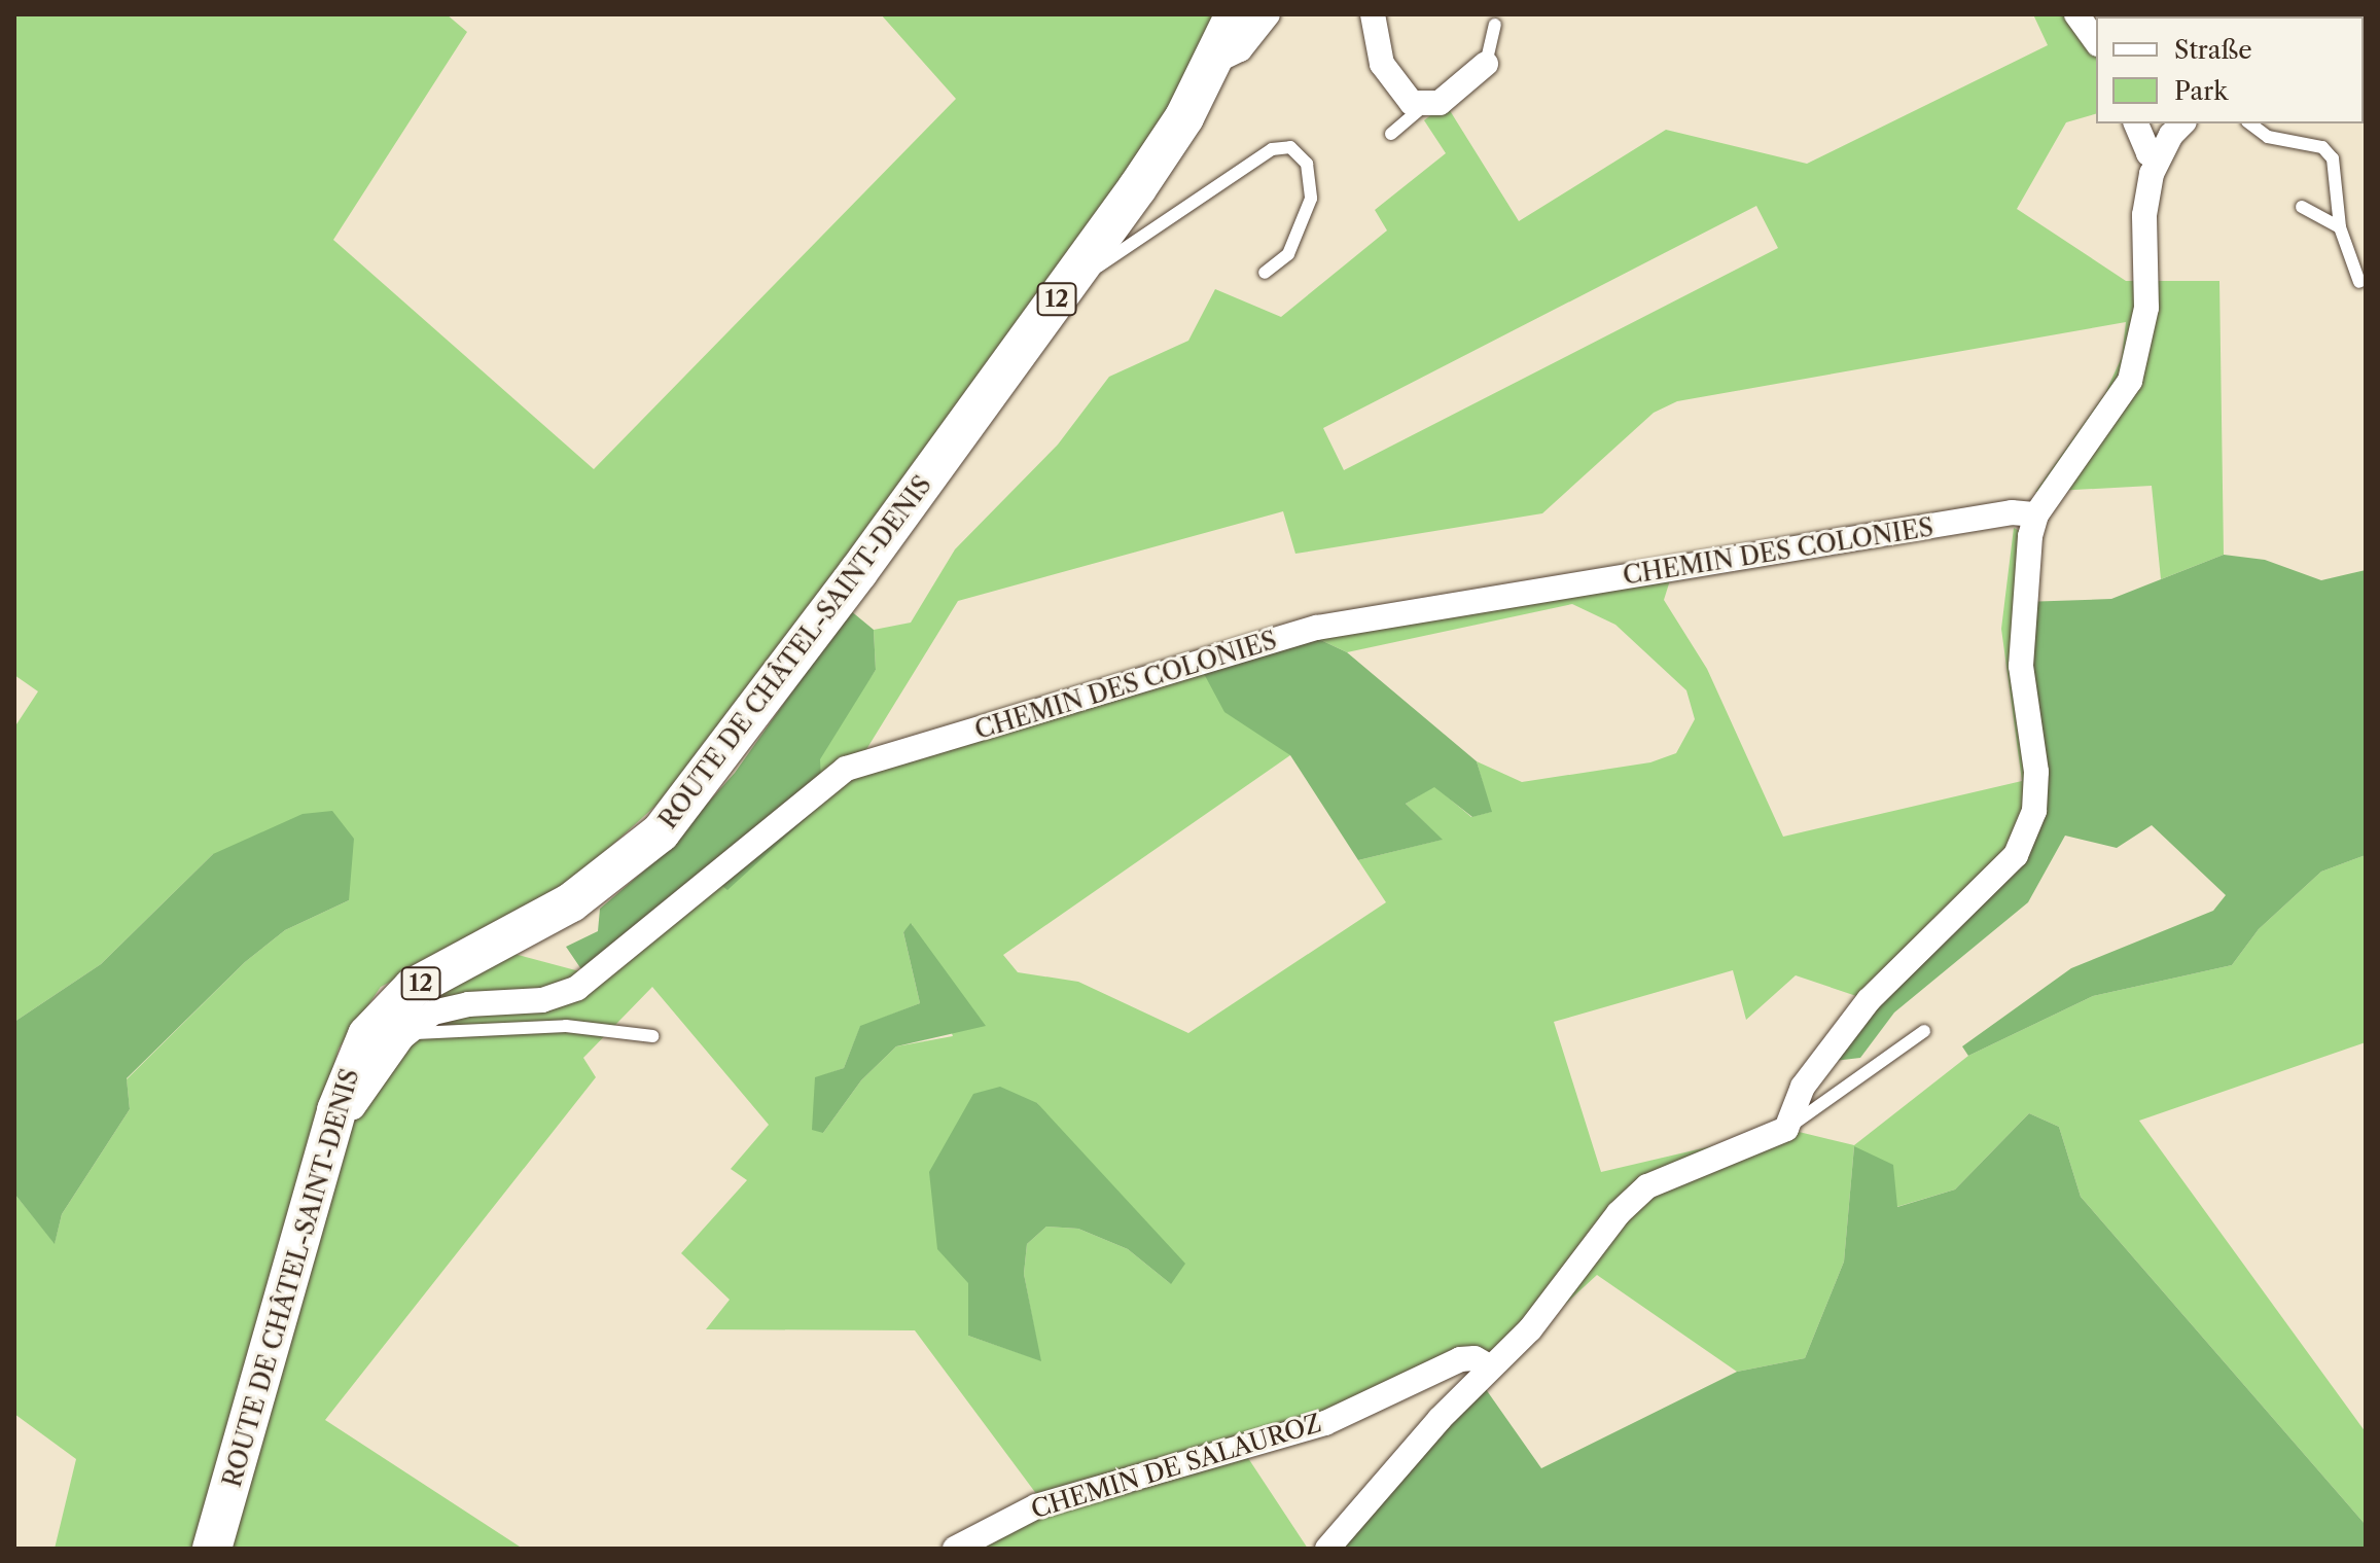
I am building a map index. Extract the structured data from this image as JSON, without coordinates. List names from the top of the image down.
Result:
{
  "streets": {
    "main road": ["12", "ROUTE DE CHÂTEL-SAINT-DENIS"],
    "street": ["CHEMIN DES COLONIES", "CHEMIN DE SALAUROZ"]
  },
  "crossings": [
    ["CHEMIN DES COLONIES", "ROUTE DE CHÂTEL-SAINT-DENIS"]
  ],
  "legend": ["Straße", "Park"]
}
